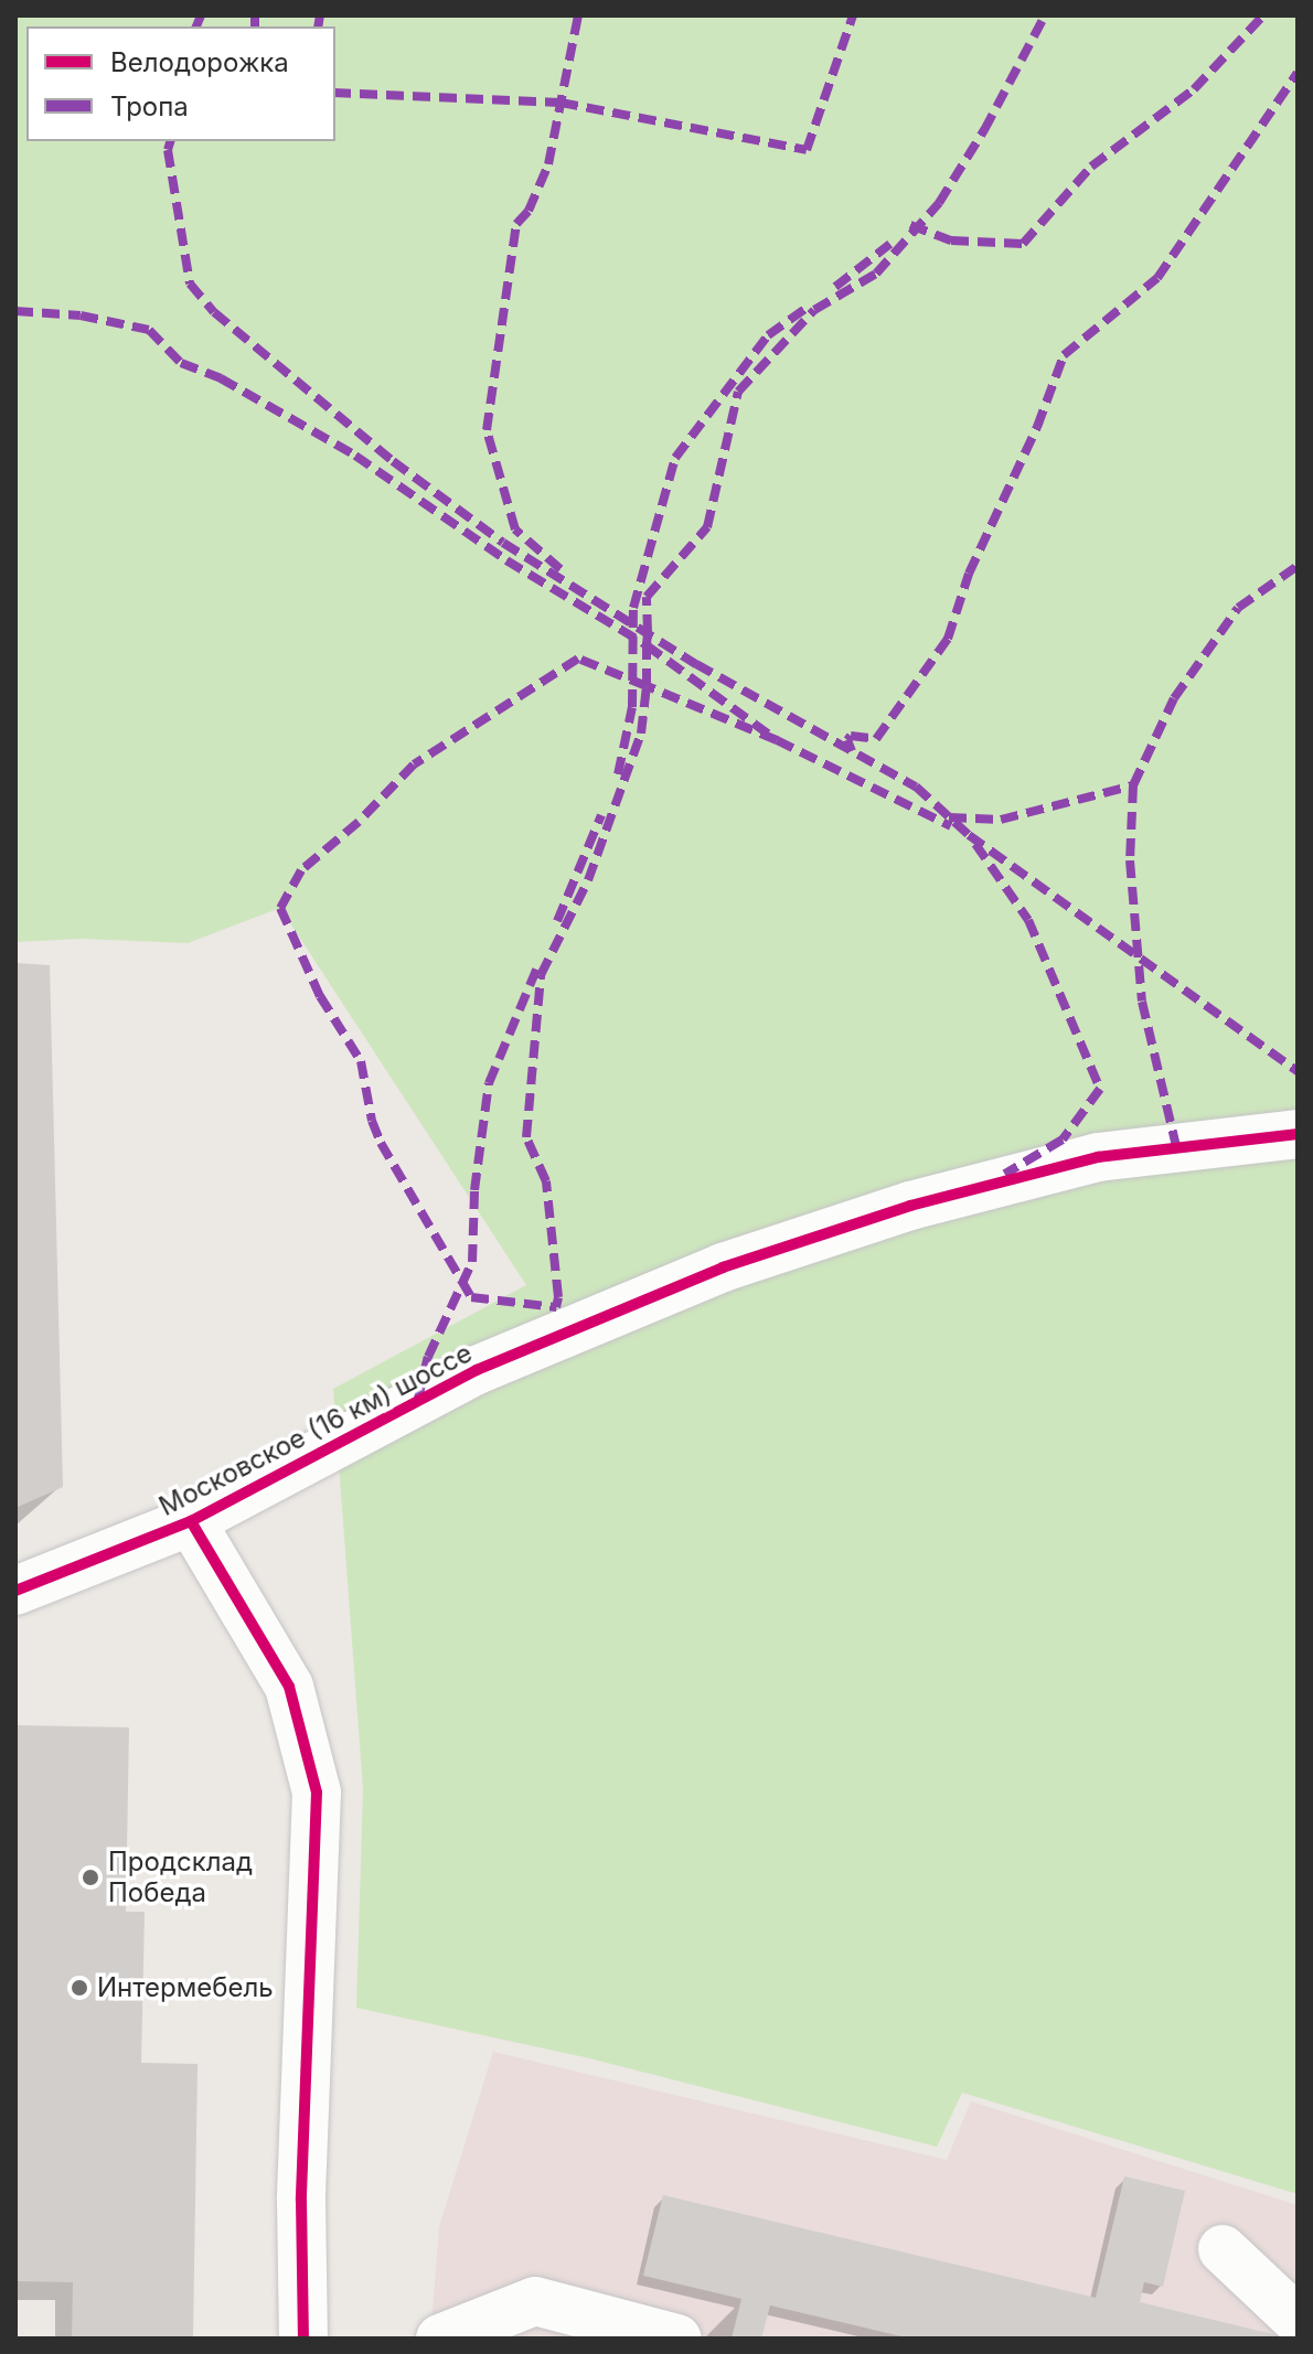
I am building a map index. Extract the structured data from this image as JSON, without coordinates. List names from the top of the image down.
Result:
{
  "streets": {
    "street": ["Московское (16 км) шоссе"]
  },
  "places": ["Продсклад Победа", "Интермебель"],
  "legend": ["Велодорожка", "Тропа"]
}
